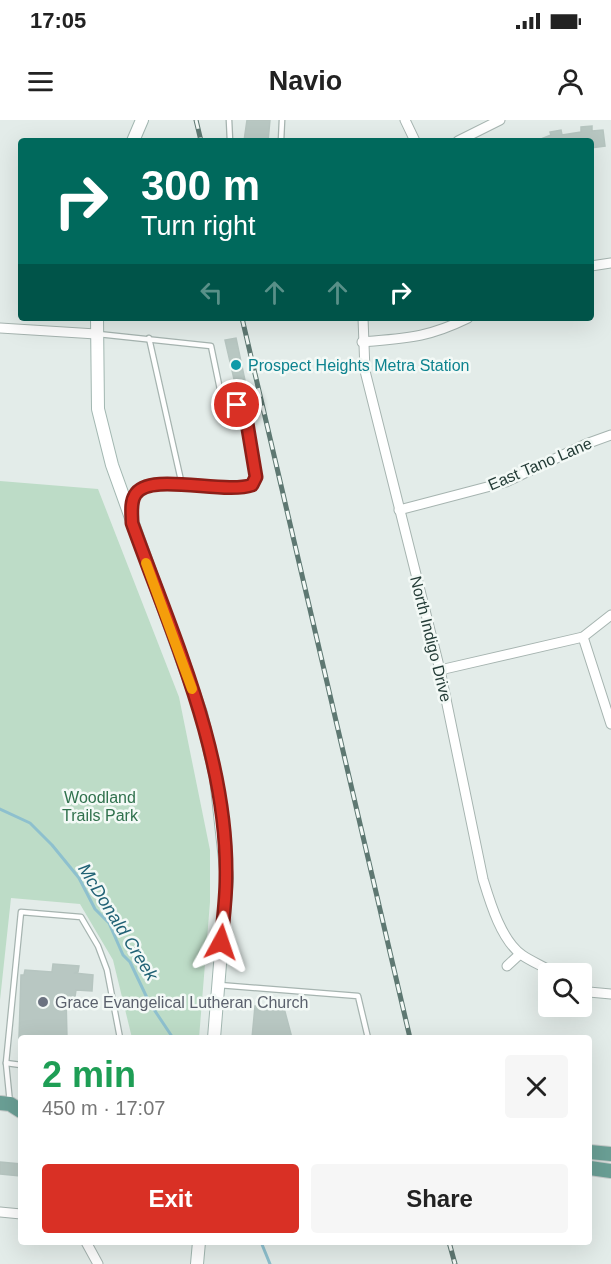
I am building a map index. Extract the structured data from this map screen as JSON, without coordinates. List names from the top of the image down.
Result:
{
  "streets": {
    "street": ["East Tano Lane", "North Indigo Drive"]
  },
  "crossings": [
    ["East Tano Lane", "North Indigo Drive"]
  ],
  "water": ["McDonald Creek"],
  "parks": ["Woodland Trails Park"],
  "places": ["Prospect Heights Metra Station", "Grace Evangelical Lutheran Church"],
  "page": {
    "status": "17:05",
    "header": "Navio",
    "turn": ["300 m", "Turn right"],
    "heading": ["2 min", "450 m · 17:07"],
    "buttons": ["Exit", "Share"]
  }
}
